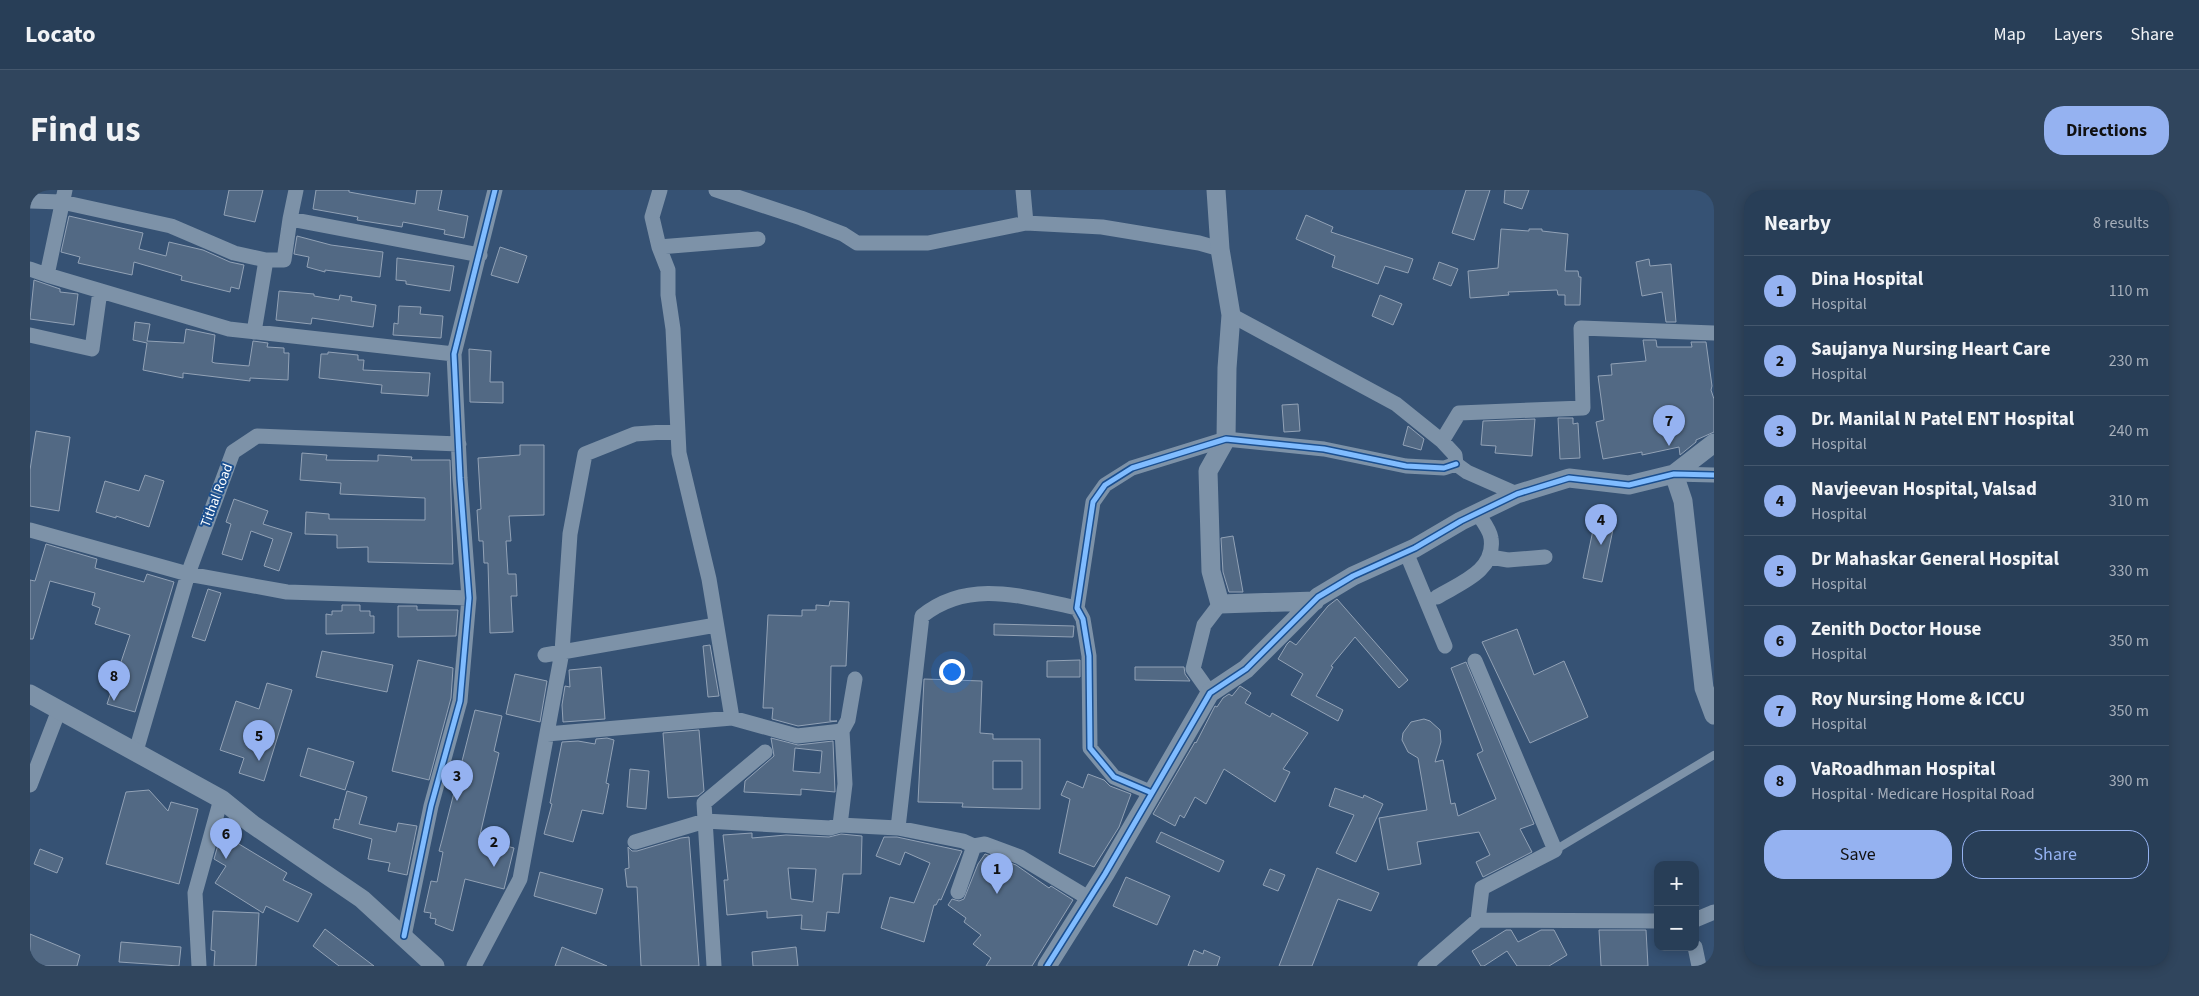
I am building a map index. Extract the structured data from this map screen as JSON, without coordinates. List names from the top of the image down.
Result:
{
  "streets": {
    "street": ["Tithal Road"]
  },
  "page": {
    "header": "Locato",
    "nav": ["Map", "Layers", "Share"],
    "title": "Find us",
    "buttons": [
      "Directions",
      ["Save", "Share"]
    ],
    "heading": ["Nearby", "8 results"],
    "list": [
      {
        "mark": "1",
        "name": "Dina Hospital",
        "note": "Hospital",
        "value": "110 m"
      },
      {
        "mark": "2",
        "name": "Saujanya Nursing Heart Care",
        "note": "Hospital",
        "value": "230 m"
      },
      {
        "mark": "3",
        "name": "Dr. Manilal N Patel ENT Hospital",
        "note": "Hospital",
        "value": "240 m"
      },
      {
        "mark": "4",
        "name": "Navjeevan Hospital, Valsad",
        "note": "Hospital",
        "value": "310 m"
      },
      {
        "mark": "5",
        "name": "Dr Mahaskar General Hospital",
        "note": "Hospital",
        "value": "330 m"
      },
      {
        "mark": "6",
        "name": "Zenith Doctor House",
        "note": "Hospital",
        "value": "350 m"
      },
      {
        "mark": "7",
        "name": "Roy Nursing Home & ICCU",
        "note": "Hospital",
        "value": "350 m"
      },
      {
        "mark": "8",
        "name": "VaRoadhman Hospital",
        "note": "Hospital · Medicare Hospital Road",
        "value": "390 m"
      }
    ],
    "pins": [
      "7",
      "4",
      "8",
      "5",
      "3",
      "6",
      "2",
      "1"
    ],
    "map_buttons": ["+", "−"]
  }
}
